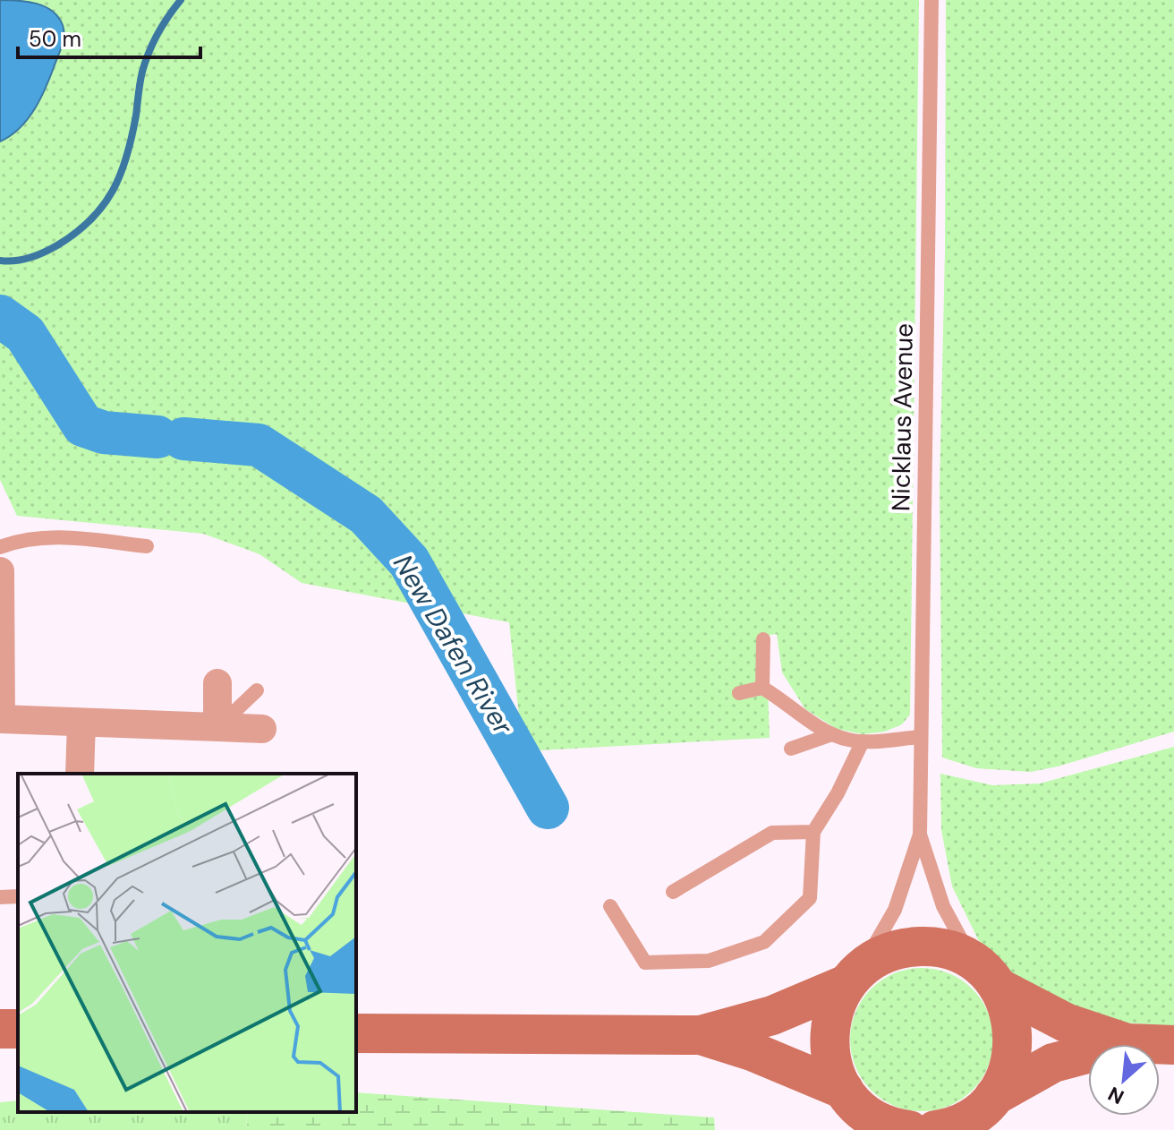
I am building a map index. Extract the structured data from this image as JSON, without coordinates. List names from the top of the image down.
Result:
{
  "streets": {
    "lane": ["Nicklaus Avenue"]
  },
  "water": ["New Dafen River"],
  "scale_bar": "50 m",
  "north": "bottom left"
}
